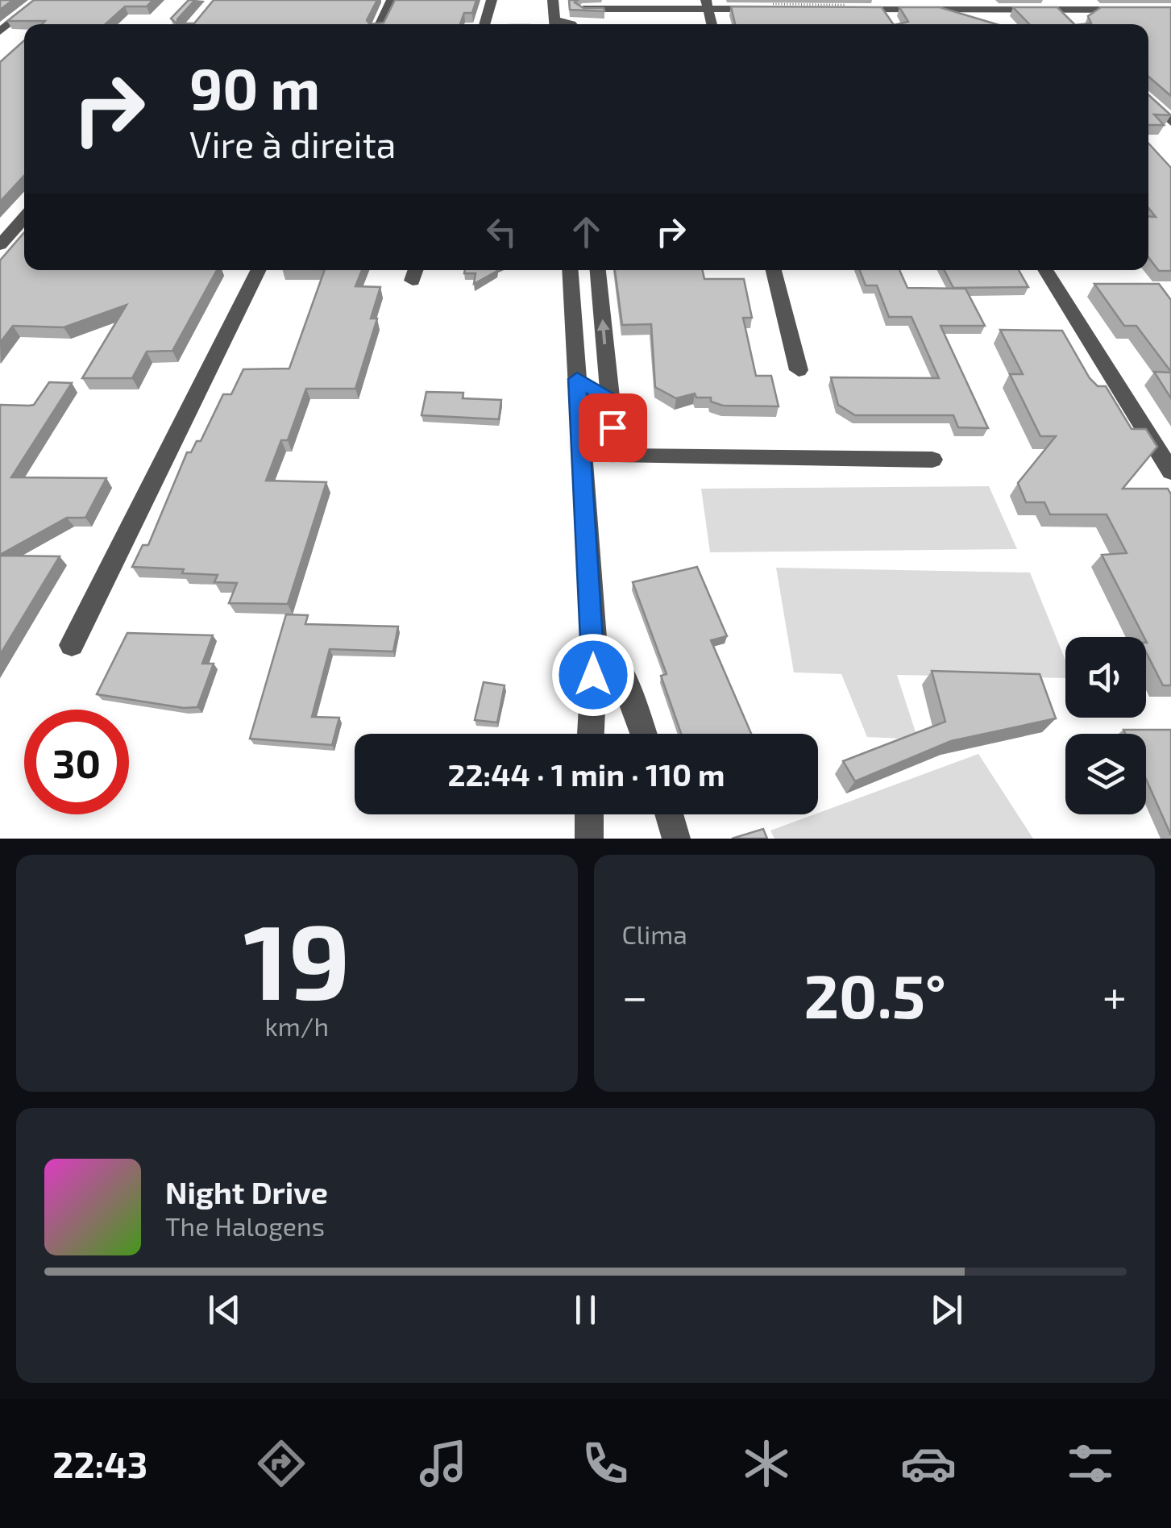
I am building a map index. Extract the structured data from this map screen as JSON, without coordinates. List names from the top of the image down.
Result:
{
  "page": {
    "turn": ["90 m", "Vire à direita"],
    "limit": "30",
    "trip": "22:44 · 1 min · 110 m",
    "tile": [
      ["19", "km/h"],
      "Clima"
    ],
    "heat": ["−", "20.5°", "+"],
    "song": ["Night Drive", "The Halogens"],
    "tabs": "22:43"
  }
}
